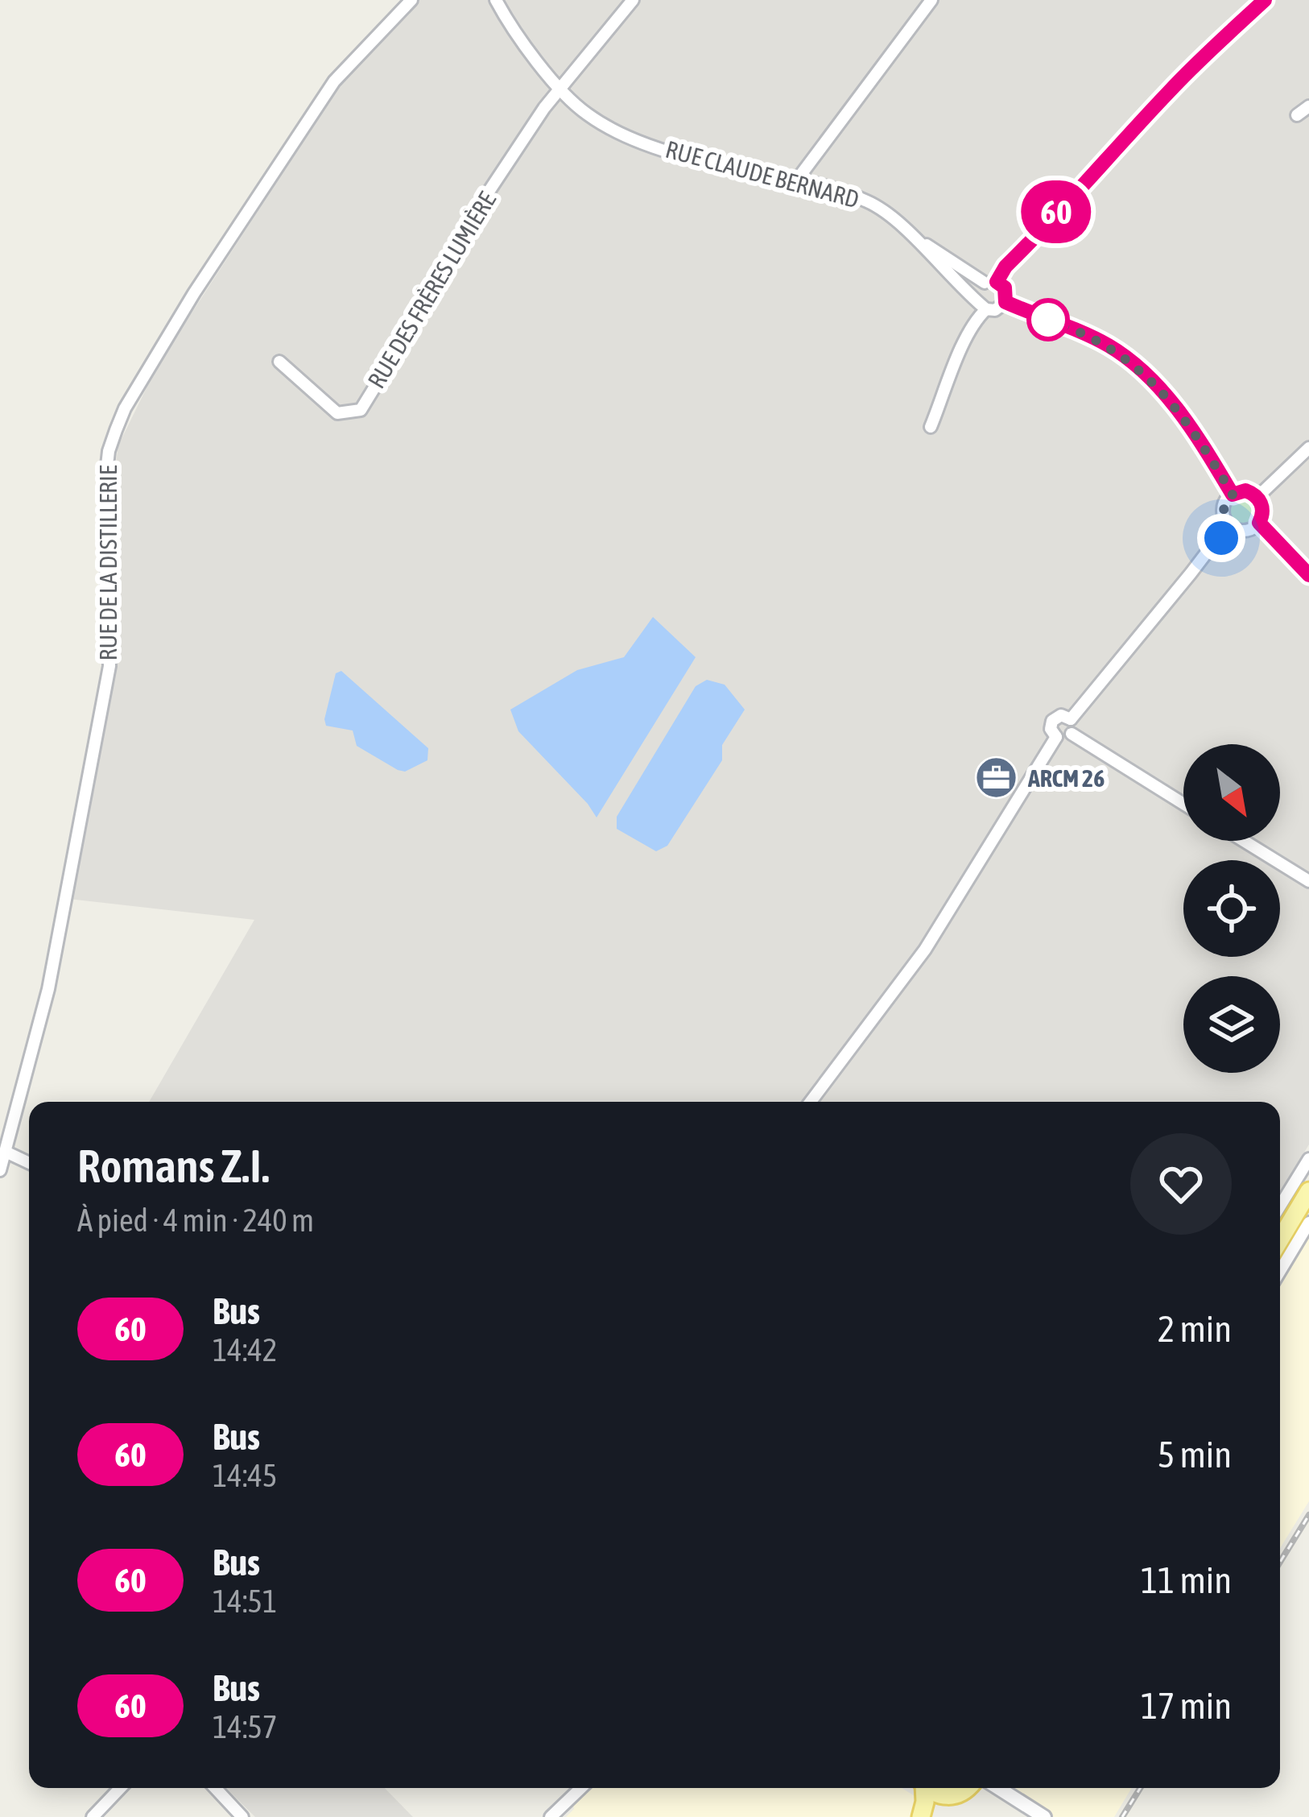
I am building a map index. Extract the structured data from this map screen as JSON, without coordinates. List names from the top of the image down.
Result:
{
  "streets": {
    "street": ["RUE CLAUDE BERNARD", "RUE DES FRÈRES LUMIÈRE", "RUE DE LA DISTILLERIE"]
  },
  "crossings": [
    ["RUE CLAUDE BERNARD", "RUE DES FRÈRES LUMIÈRE"]
  ],
  "places": {
    "office": ["ARCM 26"]
  },
  "lines": ["bus line 60"],
  "north": "bottom right",
  "page": {
    "on_map": "60",
    "heading": ["Romans Z.I.", "À pied · 4 min · 240 m"],
    "list": [
      {
        "mark": "60",
        "name": "Bus",
        "note": "14:42",
        "value": "2 min"
      },
      {
        "mark": "60",
        "name": "Bus",
        "note": "14:45",
        "value": "5 min"
      },
      {
        "mark": "60",
        "name": "Bus",
        "note": "14:51",
        "value": "11 min"
      },
      {
        "mark": "60",
        "name": "Bus",
        "note": "14:57",
        "value": "17 min"
      }
    ]
  }
}
